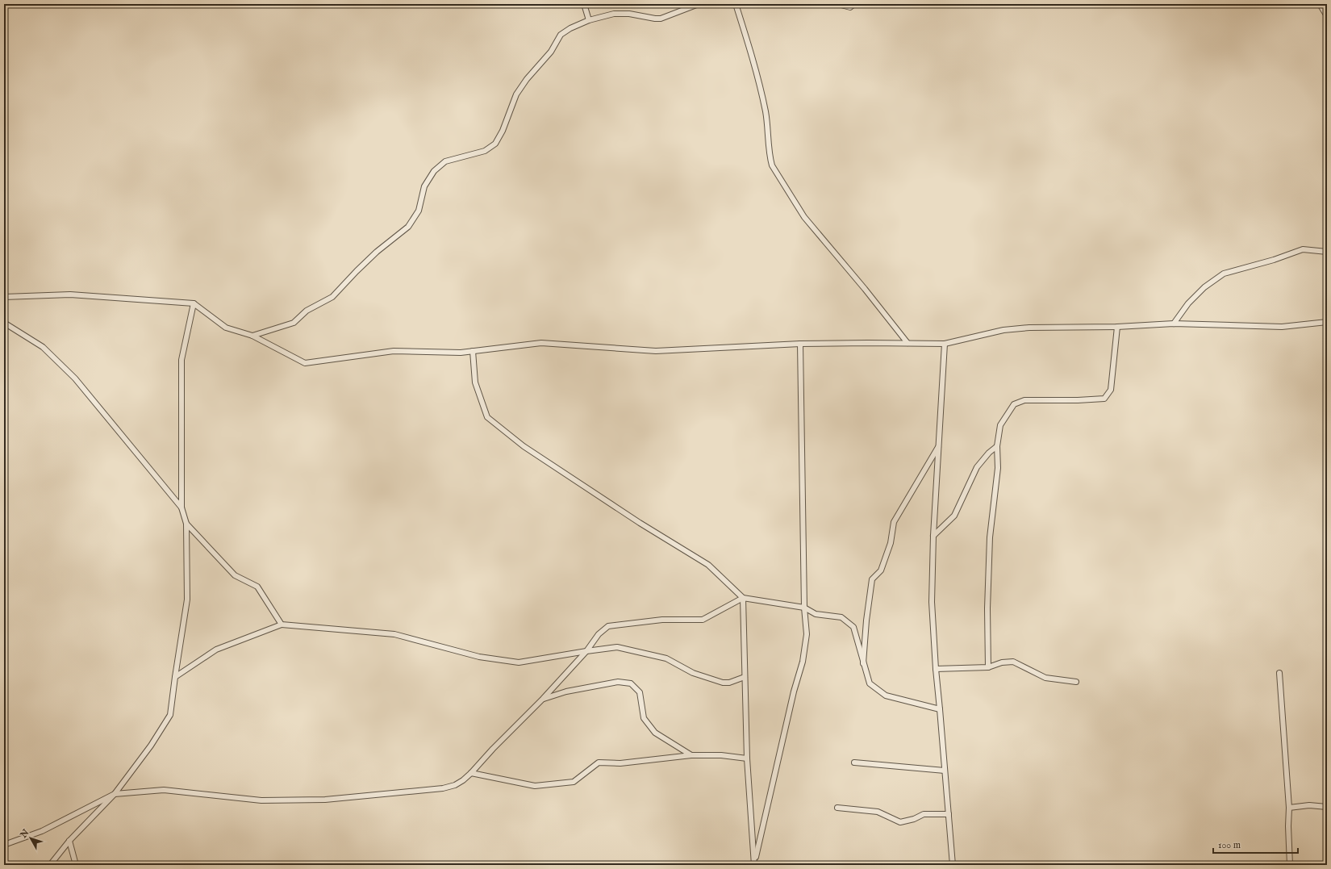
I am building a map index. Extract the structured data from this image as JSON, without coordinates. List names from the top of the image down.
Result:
{
  "scale_bar": "100 m",
  "north": "top left"
}
